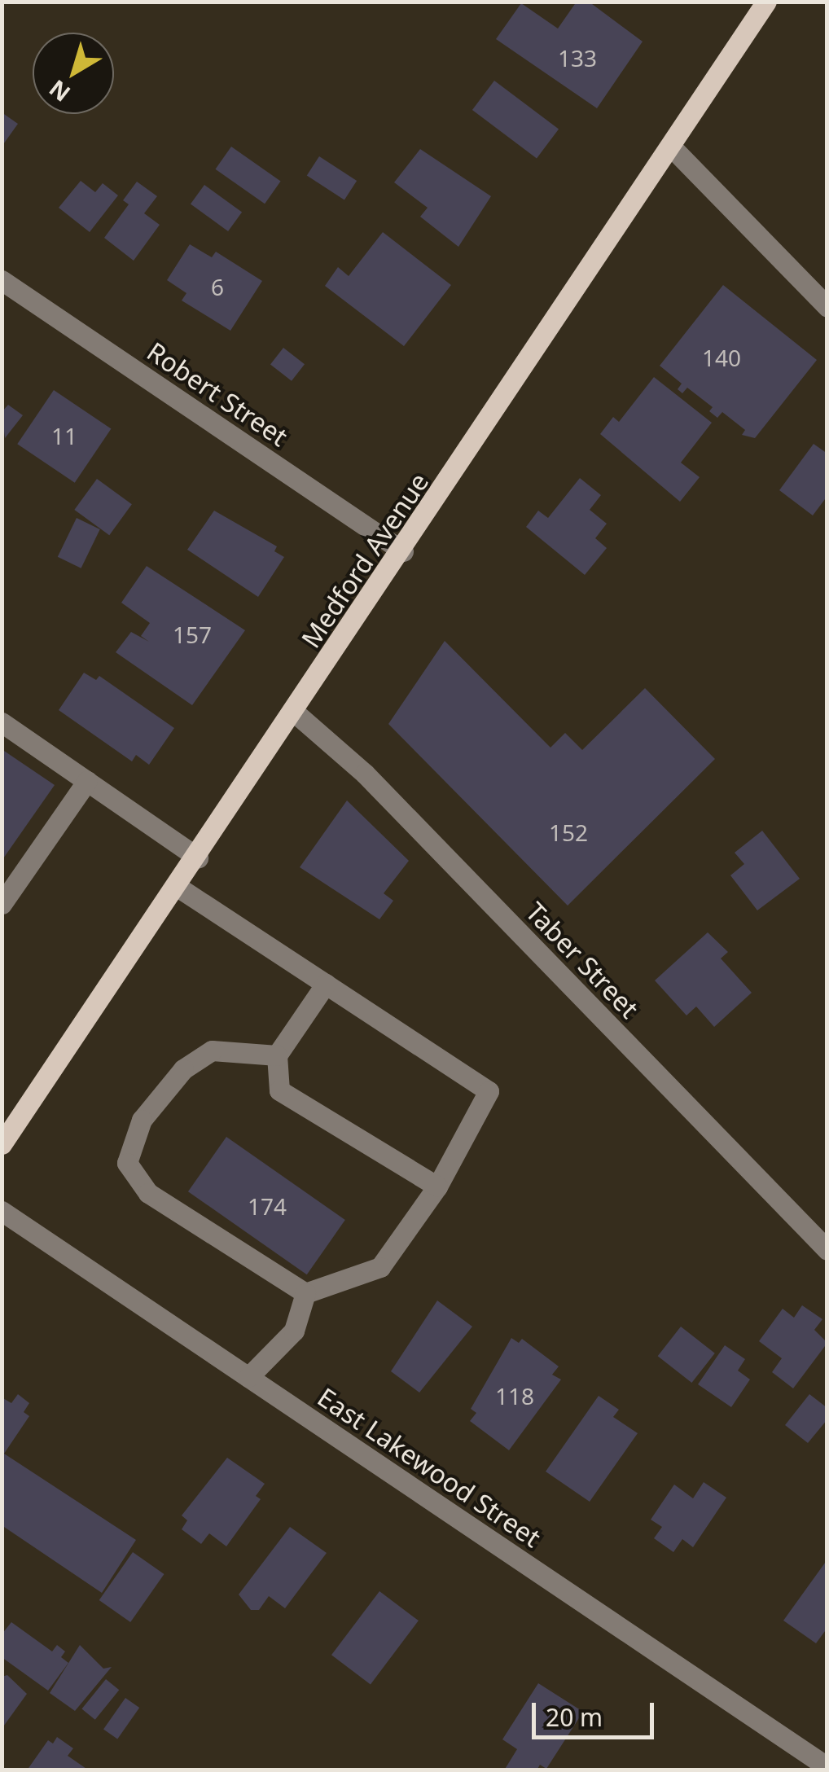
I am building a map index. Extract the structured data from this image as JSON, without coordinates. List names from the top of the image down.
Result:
{
  "streets": {
    "main road": ["Medford Avenue"],
    "street": ["Robert Street", "Taber Street", "East Lakewood Street"]
  },
  "crossings": [
    ["Robert Street", "Medford Avenue"],
    ["Medford Avenue", "Taber Street"]
  ],
  "house_numbers": [
    "133",
    "6",
    "140",
    "11",
    "157",
    "152",
    "174",
    "118"
  ],
  "scale_bar": "20 m",
  "north": "bottom left"
}
